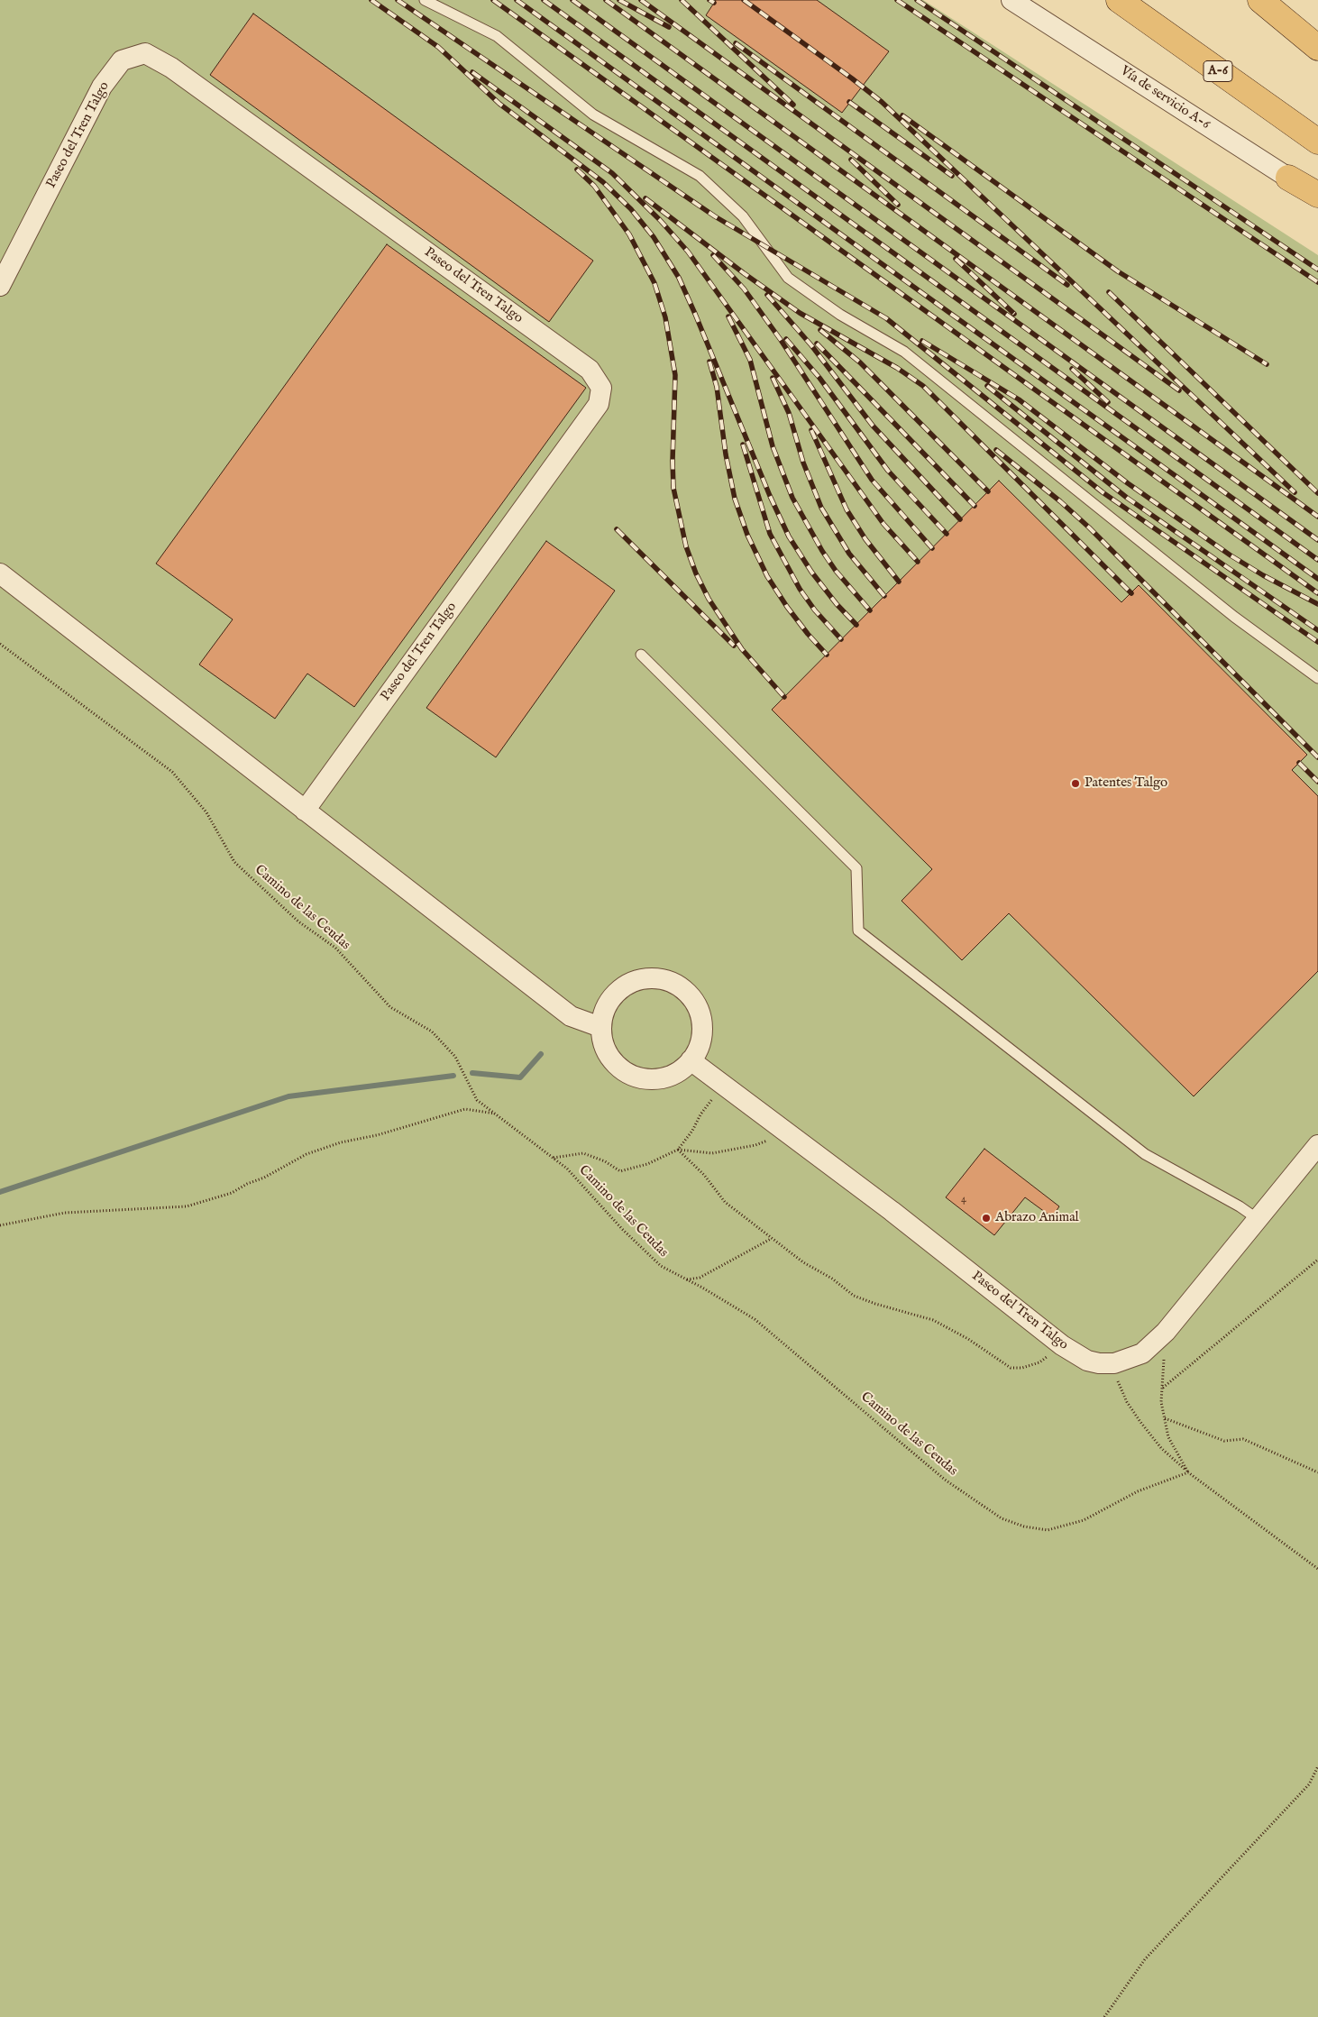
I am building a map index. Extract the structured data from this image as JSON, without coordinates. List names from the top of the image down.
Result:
{
  "streets": {
    "highway": ["A-6"],
    "street": ["Vía de servicio A-6", "Paseo del Tren Talgo"],
    "path": ["Camino de las Ceudas"]
  },
  "places": ["Patentes Talgo", "Abrazo Animal"],
  "house_numbers": ["4"]
}
